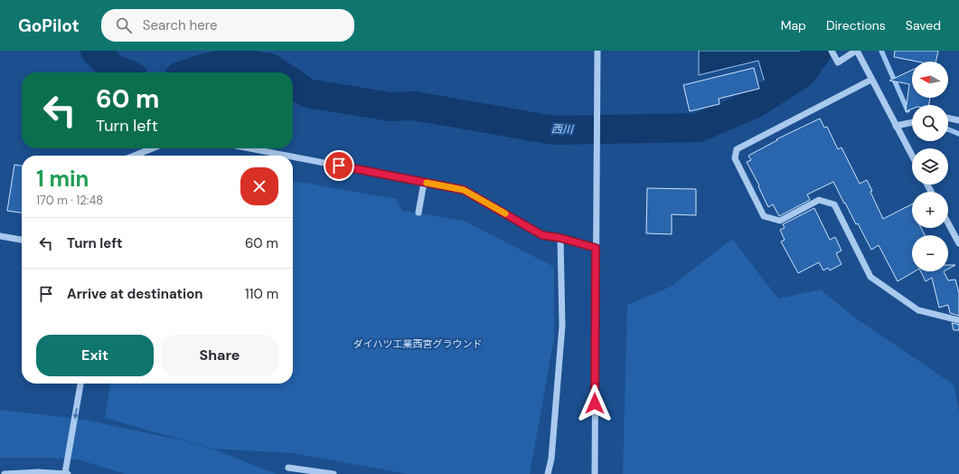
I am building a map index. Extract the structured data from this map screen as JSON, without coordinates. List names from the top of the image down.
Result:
{
  "water": ["西川"],
  "parks": ["ダイハツ工業西宮グラウンド"],
  "north": "left",
  "page": {
    "header": "GoPilot",
    "search": "Search here",
    "nav": ["Map", "Directions", "Saved"],
    "map_buttons": ["+", "−"],
    "turn": ["60 m", "Turn left"],
    "heading": ["1 min", "170 m · 12:48"],
    "list": [
      {
        "name": "Turn left",
        "value": "60 m"
      },
      {
        "name": "Arrive at destination",
        "value": "110 m"
      }
    ],
    "buttons": ["Exit", "Share"]
  }
}
